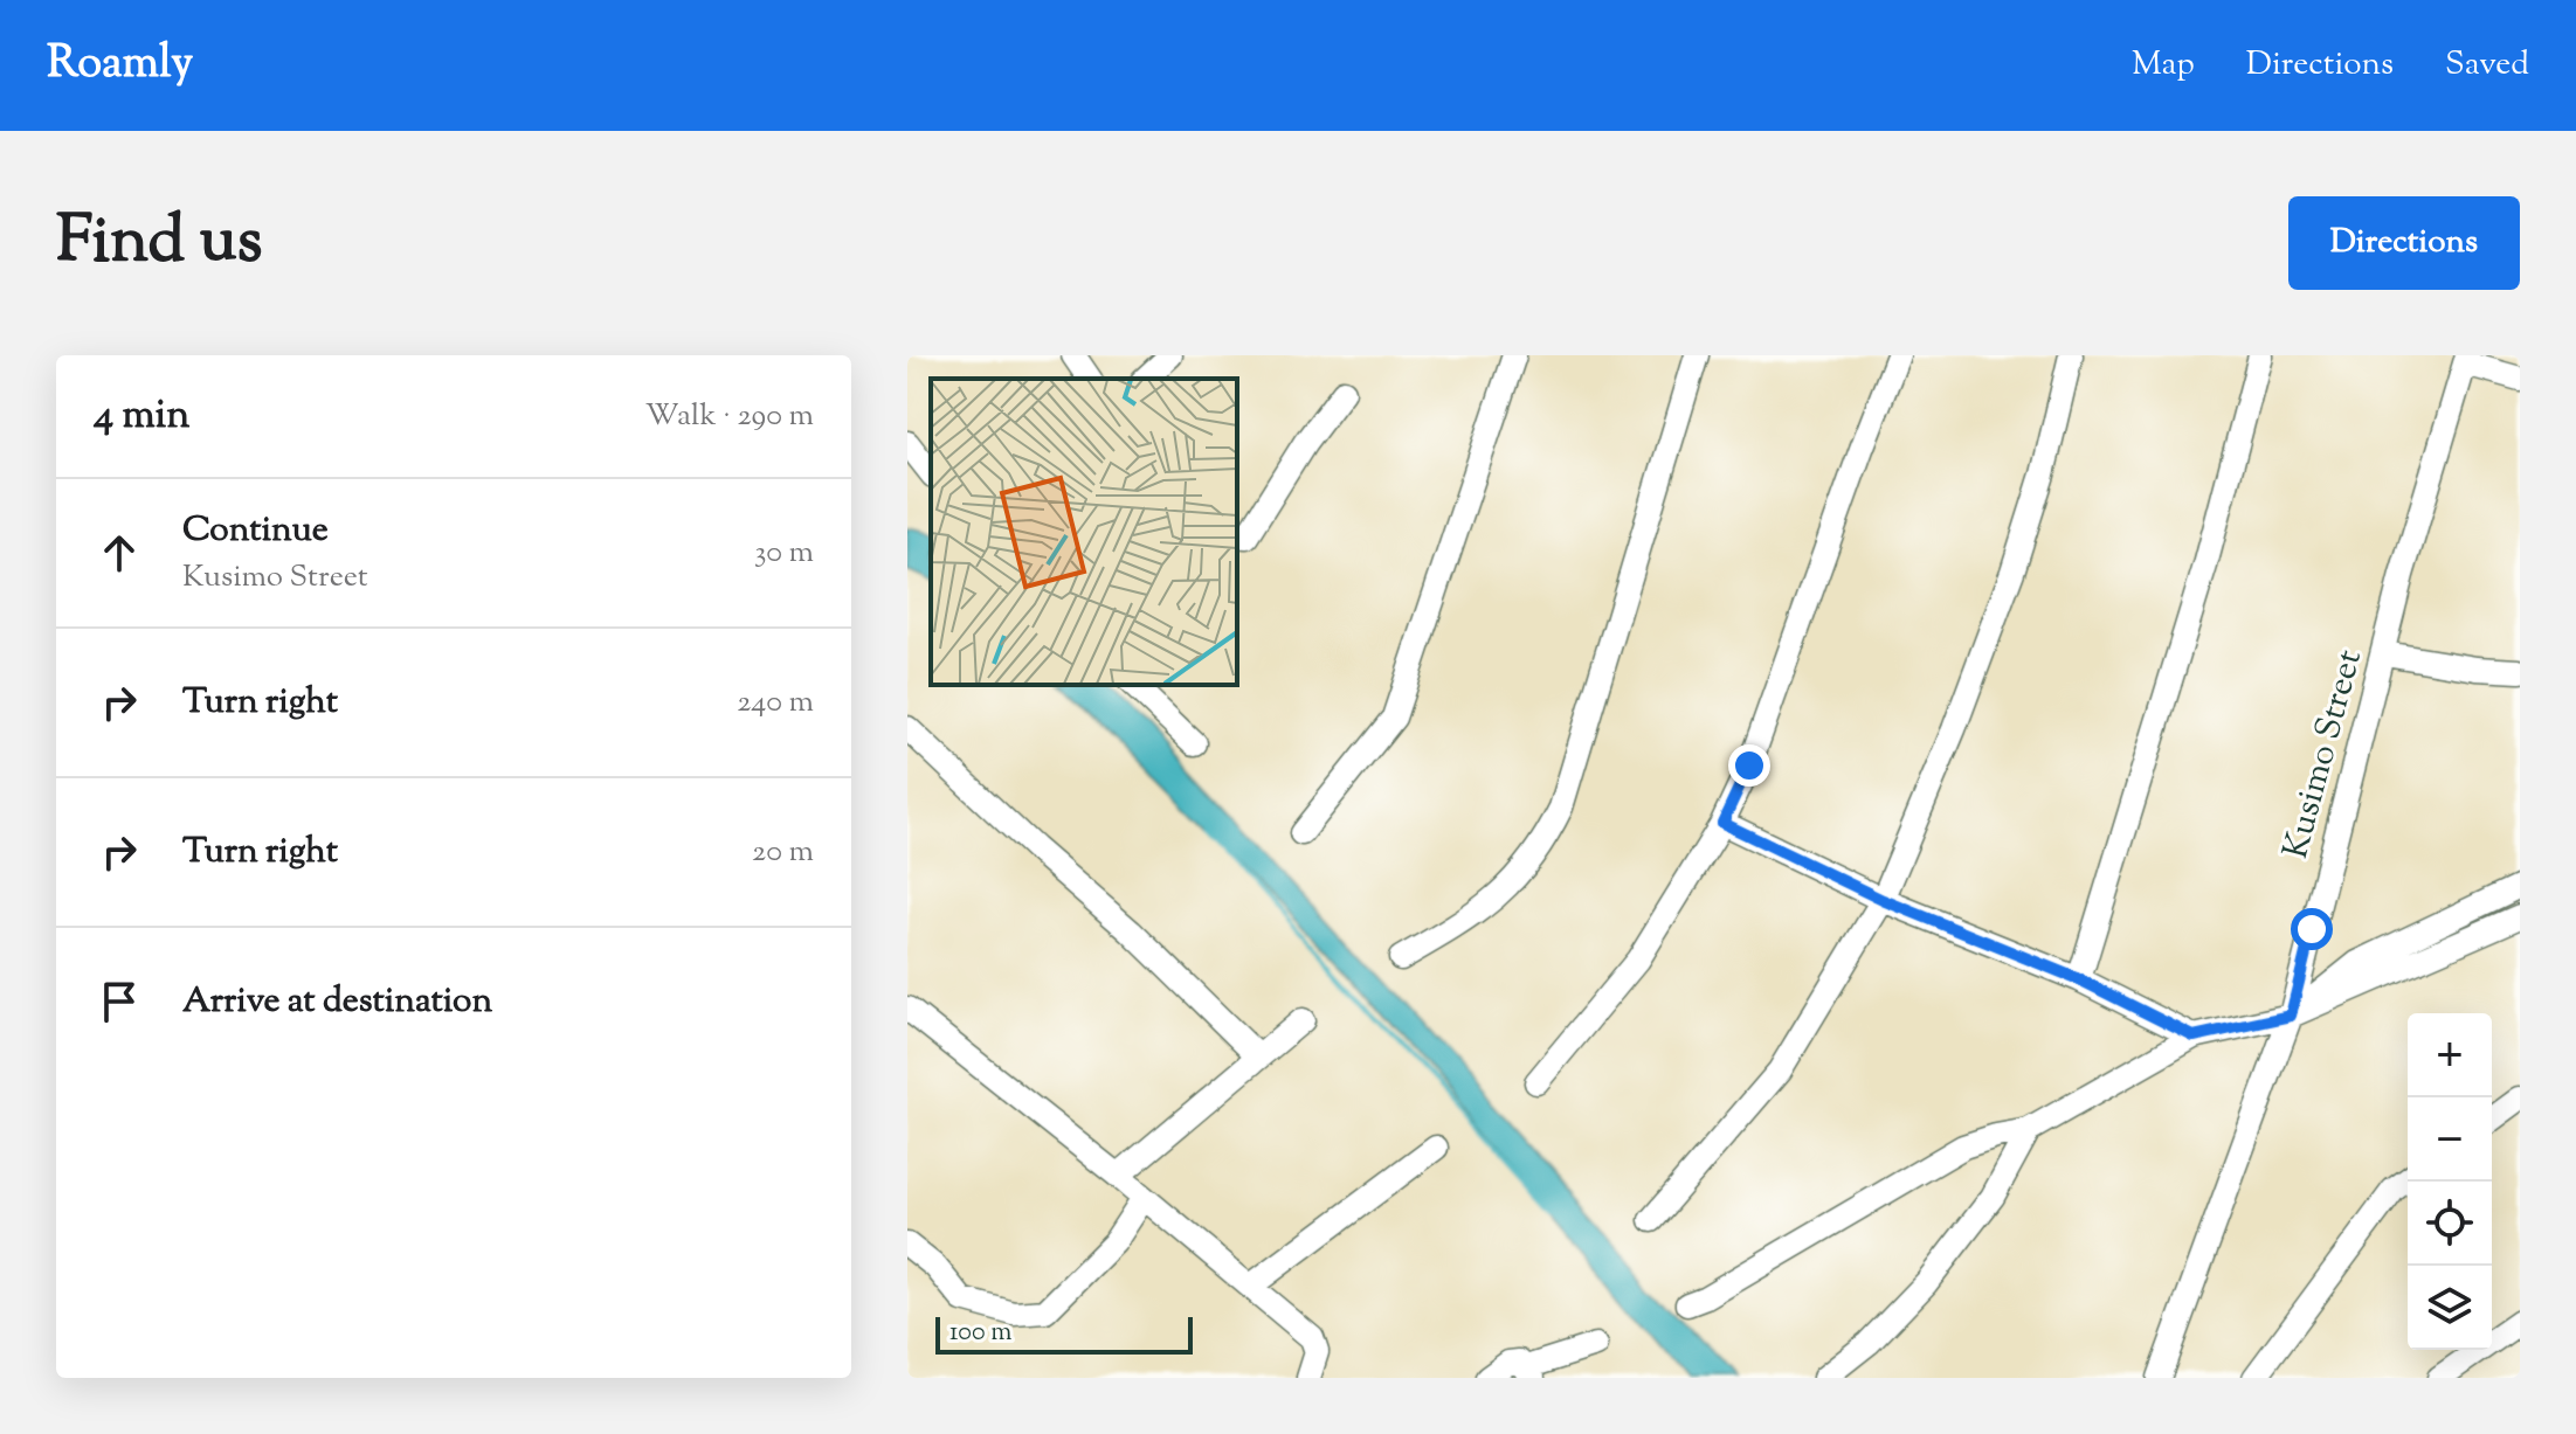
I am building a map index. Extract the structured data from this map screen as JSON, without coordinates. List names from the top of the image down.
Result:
{
  "streets": {
    "street": ["Kusimo Street"]
  },
  "scale_bar": "100 m",
  "page": {
    "header": "Roamly",
    "nav": ["Map", "Directions", "Saved"],
    "title": "Find us",
    "buttons": "Directions",
    "heading": ["4 min", "Walk · 290 m"],
    "list": [
      ["Continue", "Kusimo Street", "30 m"],
      ["Turn right", "240 m"],
      ["Turn right", "20 m"],
      "Arrive at destination"
    ],
    "map_buttons": ["+", "−"],
    "scale": "100 m"
  }
}
